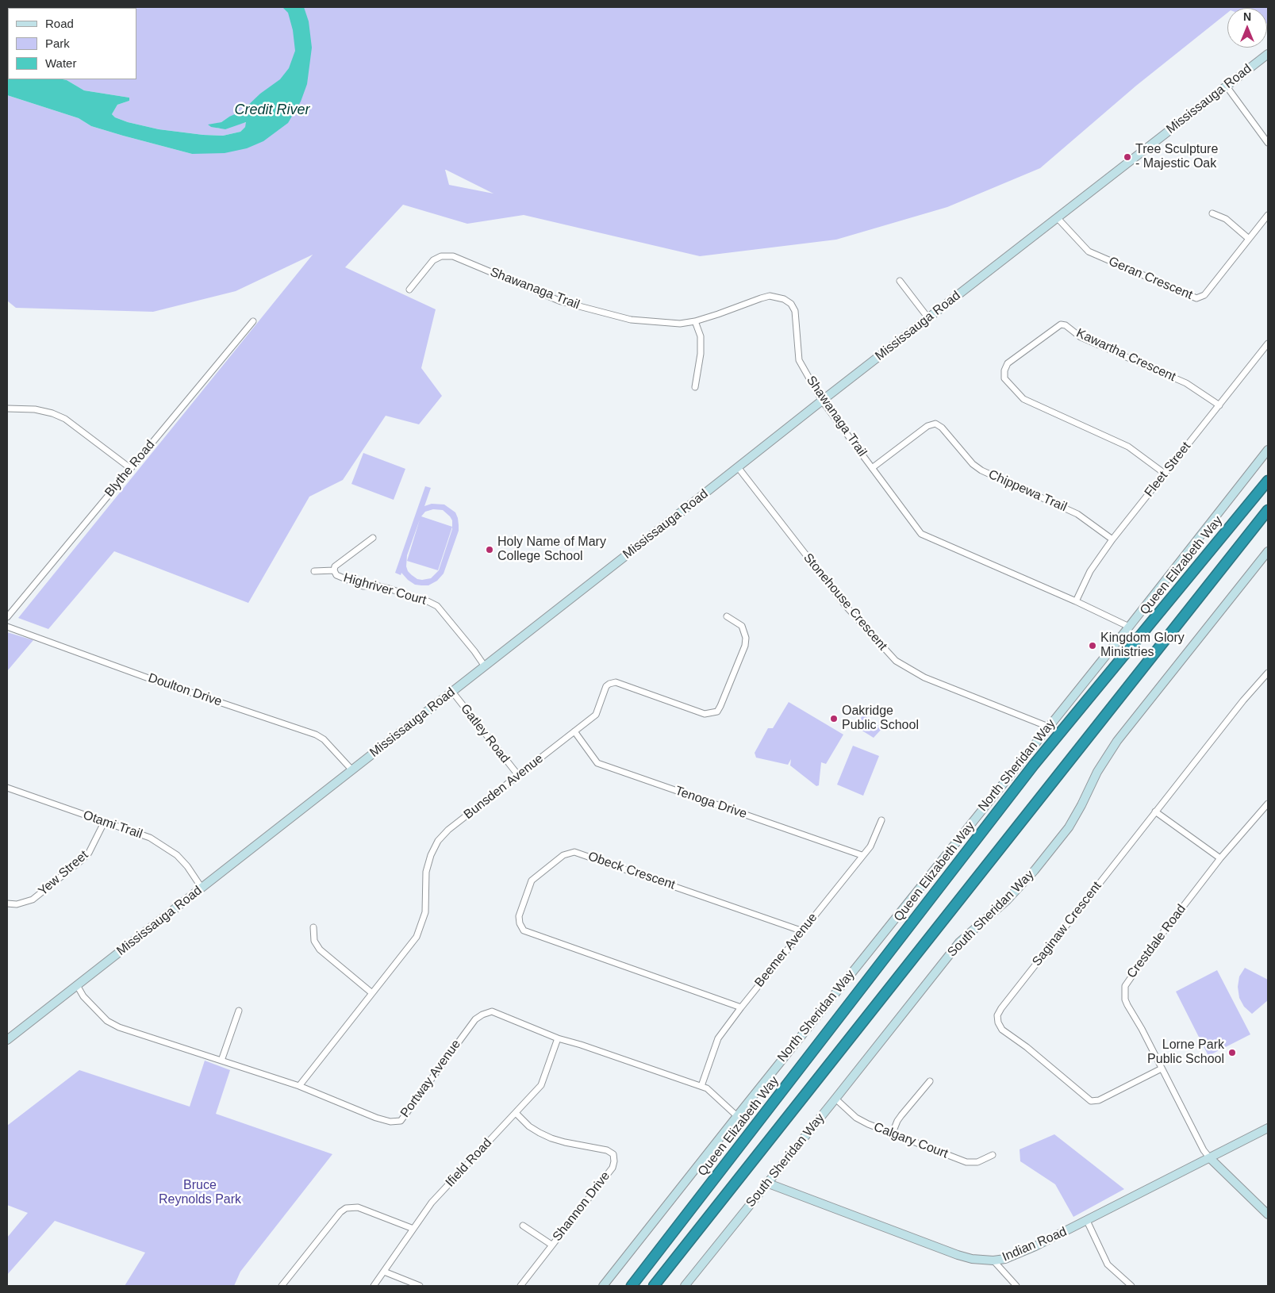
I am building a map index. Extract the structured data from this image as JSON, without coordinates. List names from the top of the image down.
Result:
{
  "streets": {
    "highway": ["Queen Elizabeth Way"],
    "street": [
      "Mississauga Road",
      "Geran Crescent",
      "Shawanaga Trail",
      "Kawartha Crescent",
      "Blythe Road",
      "Fleet Street",
      "Chippewa Trail",
      "Highriver Court",
      "Stonehouse Crescent",
      "Doulton Drive",
      "Gatley Road",
      "North Sheridan Way",
      "Bunsden Avenue",
      "Tenoga Drive",
      "Otami Trail",
      "Obeck Crescent",
      "Yew Street",
      "South Sheridan Way",
      "Saginaw Crescent",
      "Crestdale Road",
      "Beemer Avenue",
      "Portway Avenue",
      "Calgary Court",
      "Ifield Road",
      "Shannon Drive",
      "Indian Road"
    ]
  },
  "crossings": [
    ["Mississauga Road", "Geran Crescent"],
    ["Mississauga Road", "Shawanaga Trail"],
    ["Mississauga Road", "Highriver Court"],
    ["Mississauga Road", "Stonehouse Crescent"],
    ["Mississauga Road", "Doulton Drive"],
    ["Mississauga Road", "Gatley Road"],
    ["Mississauga Road", "Otami Trail"],
    ["Mississauga Road", "Portway Avenue"],
    ["Shawanaga Trail", "Fleet Street"],
    ["Shawanaga Trail", "Chippewa Trail"],
    ["Shawanaga Trail", "North Sheridan Way"],
    ["Kawartha Crescent", "Fleet Street"],
    ["Fleet Street", "Chippewa Trail"],
    ["Stonehouse Crescent", "North Sheridan Way"],
    ["Gatley Road", "Bunsden Avenue"],
    ["North Sheridan Way", "Portway Avenue"],
    ["Bunsden Avenue", "Tenoga Drive"],
    ["Bunsden Avenue", "Portway Avenue"],
    ["Tenoga Drive", "Beemer Avenue"],
    ["Otami Trail", "Yew Street"],
    ["Obeck Crescent", "Beemer Avenue"],
    ["South Sheridan Way", "Calgary Court"],
    ["South Sheridan Way", "Indian Road"],
    ["Saginaw Crescent", "Crestdale Road"],
    ["Crestdale Road", "Indian Road"],
    ["Beemer Avenue", "Portway Avenue"],
    ["Portway Avenue", "Ifield Road"],
    ["Ifield Road", "Shannon Drive"]
  ],
  "water": ["Credit River"],
  "parks": ["Bruce Reynolds Park"],
  "places": [
    "Tree Sculpture - Majestic Oak",
    "Holy Name of Mary College School",
    "Kingdom Glory Ministries",
    "Oakridge Public School",
    "Lorne Park Public School"
  ],
  "legend": ["Road", "Park", "Water"],
  "north": "top"
}
